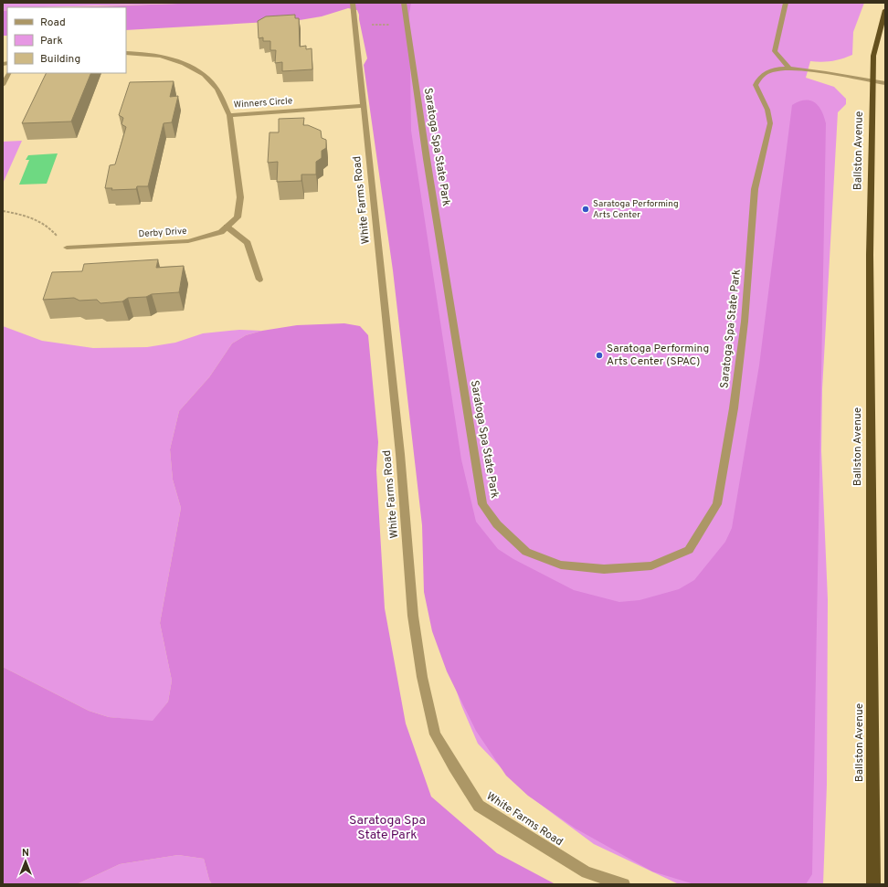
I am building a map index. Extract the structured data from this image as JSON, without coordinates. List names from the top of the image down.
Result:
{
  "streets": {
    "highway": ["Ballston Avenue"],
    "street": [
      "Winners Circle",
      "Saratoga Spa State Park",
      "White Farms Road",
      "Derby Drive"
    ]
  },
  "crossings": [
    ["Winners Circle", "White Farms Road"],
    ["Winners Circle", "Derby Drive"],
    ["Saratoga Spa State Park", "Ballston Avenue"]
  ],
  "parks": ["Saratoga Spa State Park"],
  "places": ["Saratoga Performing Arts Center", "Saratoga Performing Arts Center (SPAC)"],
  "legend": ["Road", "Park", "Building"],
  "north": "top"
}
